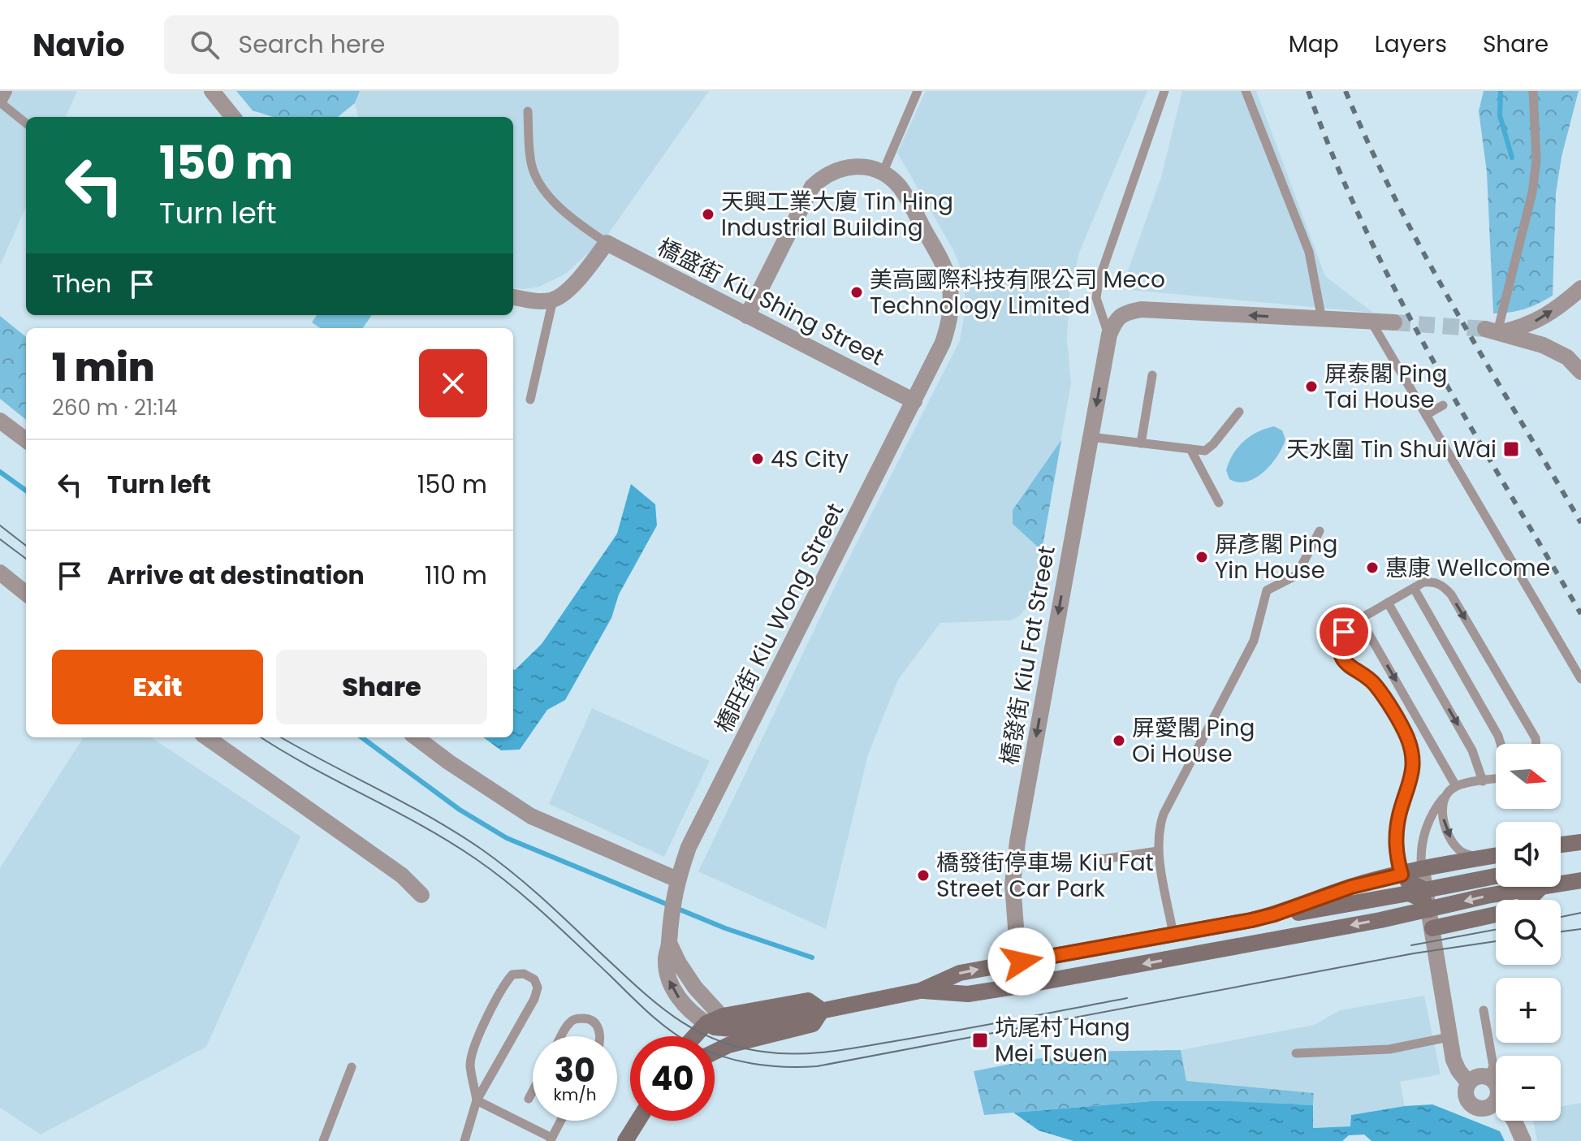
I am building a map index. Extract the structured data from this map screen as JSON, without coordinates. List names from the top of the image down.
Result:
{
  "streets": {
    "street": ["橋盛街 Kiu Shing Street", "橋旺街 Kiu Wong Street", "橋發街 Kiu Fat Street"]
  },
  "crossings": [
    ["橋盛街 Kiu Shing Street", "橋旺街 Kiu Wong Street"]
  ],
  "one_way": ["橋發街 Kiu Fat Street"],
  "places": {
    "other": [
      "天興工業大廈 Tin Hing Industrial Building",
      "美高國際科技有限公司 Meco Technology Limited",
      "屏泰閣 Ping Tai House",
      "4S City",
      "屏彥閣 Ping Yin House",
      "惠康 Wellcome",
      "屏愛閣 Ping Oi House",
      "橋發街停車場 Kiu Fat Street Car Park"
    ],
    "transit": ["天水圍 Tin Shui Wai", "坑尾村 Hang Mei Tsuen"]
  },
  "north": "right",
  "page": {
    "header": "Navio",
    "search": "Search here",
    "nav": ["Map", "Layers", "Share"],
    "turn": ["150 m", "Turn left"],
    "then": "Then",
    "heading": ["1 min", "260 m · 21:14"],
    "list": [
      {
        "name": "Turn left",
        "value": "150 m"
      },
      {
        "name": "Arrive at destination",
        "value": "110 m"
      }
    ],
    "buttons": ["Exit", "Share"],
    "map_buttons": ["+", "−"],
    "speed": "30 km/h",
    "limit": "40"
  }
}
